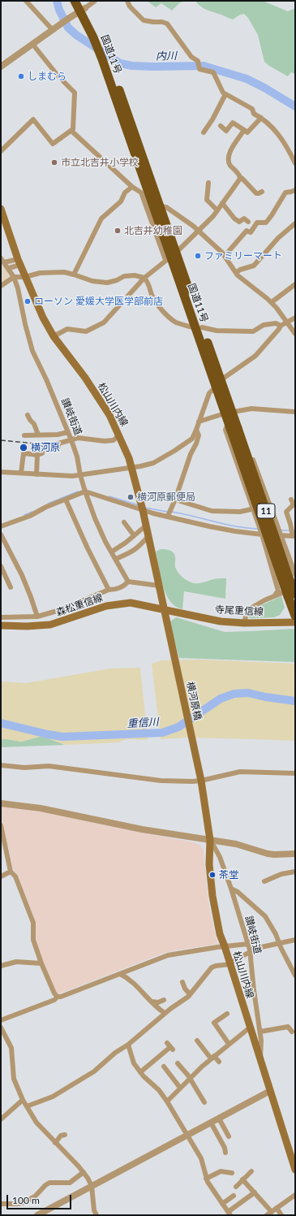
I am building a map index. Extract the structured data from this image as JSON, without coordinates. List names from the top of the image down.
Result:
{
  "streets": {
    "highway": ["国道11号", "11"],
    "main road": [
      "松山川内線",
      "森松重信線",
      "寺尾重信線",
      "横河原橋"
    ],
    "street": ["讃岐街道"]
  },
  "crossings": [
    ["松山川内線", "讃岐街道"],
    ["松山川内線", "森松重信線"],
    ["松山川内線", "寺尾重信線"],
    ["松山川内線", "横河原橋"],
    ["森松重信線", "寺尾重信線"]
  ],
  "water": ["内川", "重信川"],
  "places": [
    "しまむら",
    "市立北吉井小学校",
    "北吉井幼稚園",
    "ファミリーマート",
    "ローソン 愛媛大学医学部前店",
    "横河原",
    "横河原郵便局",
    "茶堂"
  ],
  "scale_bar": "100 m"
}
